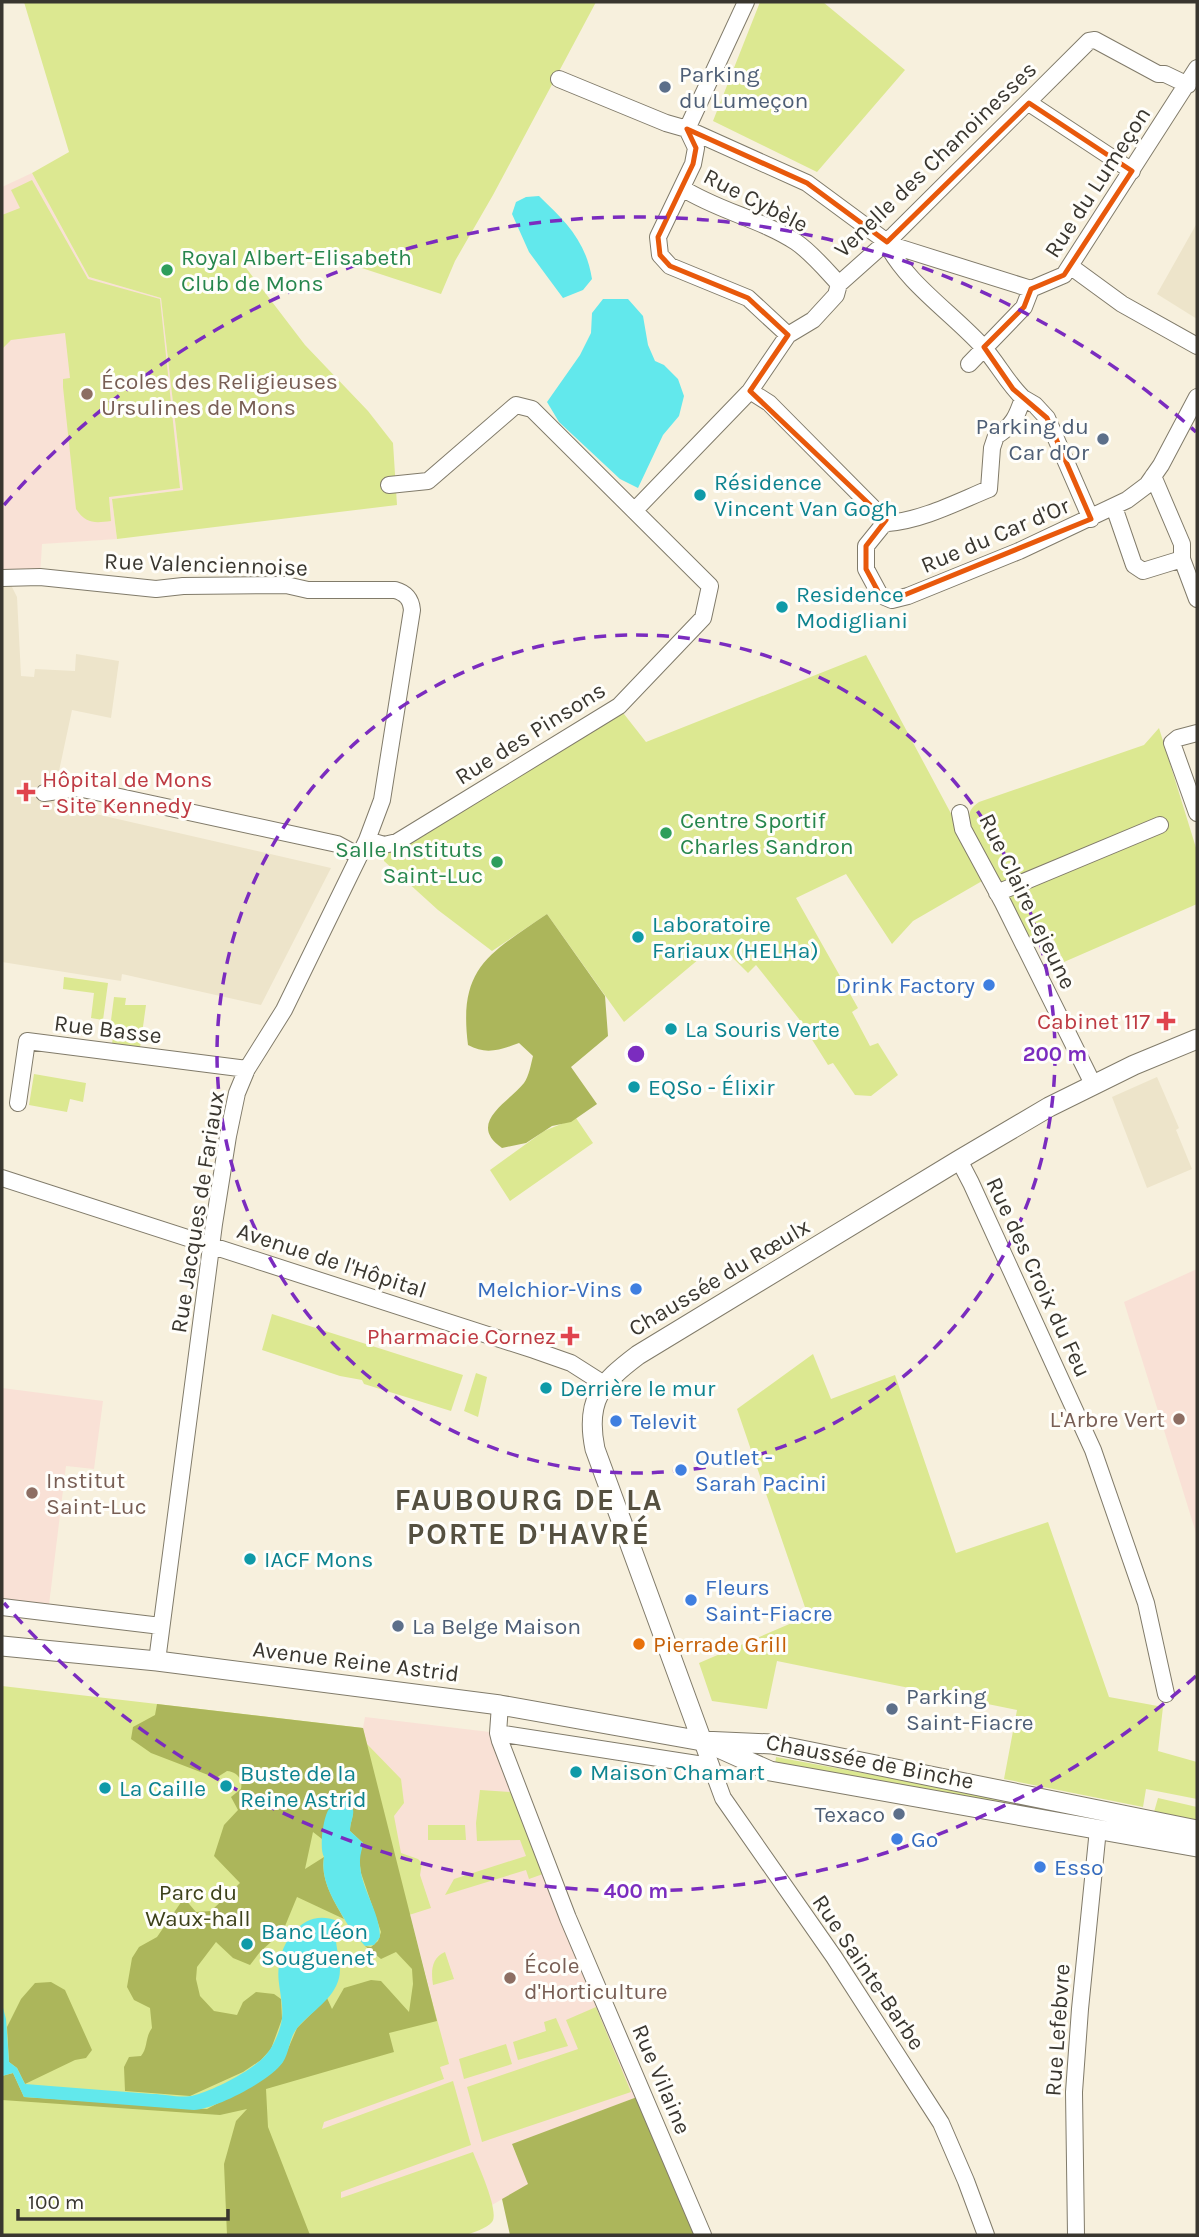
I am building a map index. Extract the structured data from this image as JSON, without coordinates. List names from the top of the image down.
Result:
{
  "streets": {
    "main road": ["Chaussée du Rœulx", "Avenue Reine Astrid", "Chaussée de Binche"],
    "street": [
      "Venelle des Chanoinesses",
      "Rue du Lumeçon",
      "Rue Cybèle",
      "Rue du Car d'Or",
      "Rue Valenciennoise",
      "Rue des Pinsons",
      "Rue Claire Lejeune",
      "Rue Basse",
      "Rue Jacques de Fariaux",
      "Avenue de l'Hôpital",
      "Rue des Croix du Feu",
      "Rue Sainte-Barbe",
      "Rue Lefebvre",
      "Rue Vilaine"
    ]
  },
  "crossings": [
    ["Venelle des Chanoinesses", "Rue du Lumeçon"],
    ["Venelle des Chanoinesses", "Rue Cybèle"],
    ["Venelle des Chanoinesses", "Rue des Pinsons"],
    ["Rue Valenciennoise", "Rue Jacques de Fariaux"],
    ["Rue des Pinsons", "Rue Jacques de Fariaux"],
    ["Rue Claire Lejeune", "Chaussée du Rœulx"],
    ["Rue Basse", "Rue Jacques de Fariaux"],
    ["Rue Jacques de Fariaux", "Avenue de l'Hôpital"],
    ["Rue Jacques de Fariaux", "Avenue Reine Astrid"],
    ["Avenue de l'Hôpital", "Chaussée du Rœulx"],
    ["Chaussée du Rœulx", "Rue des Croix du Feu"],
    ["Avenue Reine Astrid", "Chaussée de Binche"],
    ["Avenue Reine Astrid", "Rue Sainte-Barbe"],
    ["Avenue Reine Astrid", "Rue Vilaine"],
    ["Chaussée de Binche", "Rue Sainte-Barbe"],
    ["Chaussée de Binche", "Rue Lefebvre"]
  ],
  "districts": ["FAUBOURG DE LA PORTE D'HAVRÉ"],
  "parks": ["Parc du Waux-hall"],
  "places": {
    "other": [
      "Parking du Lumeçon",
      "Royal Albert-Elisabeth Club de Mons",
      "Écoles des Religieuses Ursulines de Mons",
      "Parking du Car d'Or",
      "Résidence Vincent Van Gogh",
      "Residence Modigliani",
      "Centre Sportif Charles Sandron",
      "Salle Instituts Saint-Luc",
      "Laboratoire Fariaux (HELHa)",
      "Drink Factory",
      "La Souris Verte",
      "EQSo - Élixir",
      "Melchior-Vins",
      "Derrière le mur",
      "L'Arbre Vert",
      "Televit",
      "Outlet - Sarah Pacini",
      "Institut Saint-Luc",
      "IACF Mons",
      "Fleurs Saint-Fiacre",
      "La Belge Maison",
      "Pierrade Grill",
      "Parking Saint-Fiacre",
      "Maison Chamart",
      "Buste de la Reine Astrid",
      "La Caille",
      "Texaco",
      "Go",
      "Esso",
      "Banc Léon Souguenet",
      "École d'Horticulture"
    ],
    "health": ["Hôpital de Mons - Site Kennedy", "Cabinet 117", "Pharmacie Cornez"]
  },
  "scale_bar": "100 m",
  "rings": ["200 m", "400 m"]
}
